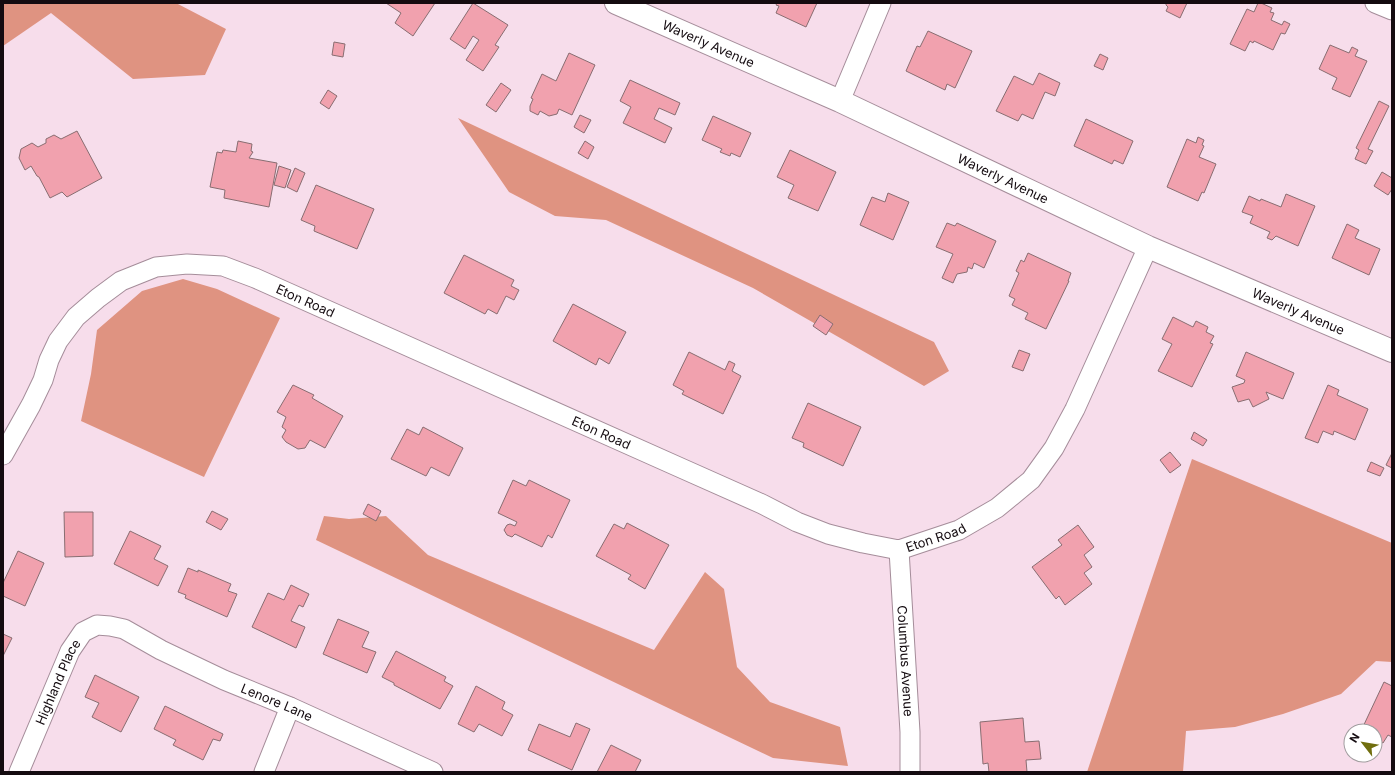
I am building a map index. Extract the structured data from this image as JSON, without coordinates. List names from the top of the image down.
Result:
{
  "streets": {
    "street": [
      "Waverly Avenue",
      "Eton Road",
      "Columbus Avenue",
      "Highland Place",
      "Lenore Lane"
    ]
  },
  "crossings": [
    ["Waverly Avenue", "Eton Road"],
    ["Eton Road", "Columbus Avenue"],
    ["Highland Place", "Lenore Lane"]
  ],
  "north": "top left"
}
